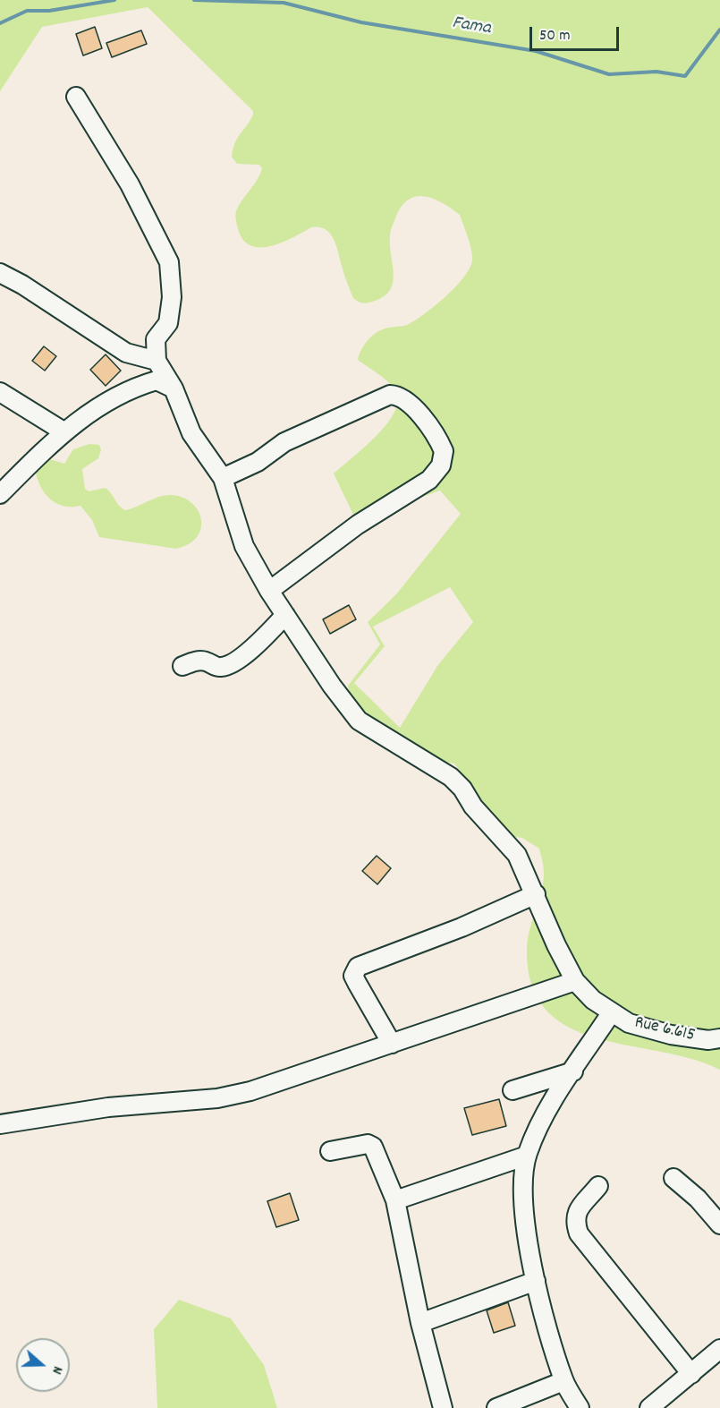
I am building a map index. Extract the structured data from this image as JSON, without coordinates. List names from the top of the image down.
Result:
{
  "streets": {
    "street": ["Rue 6.615"]
  },
  "water": ["Fama"],
  "scale_bar": "50 m",
  "north": "right"
}
